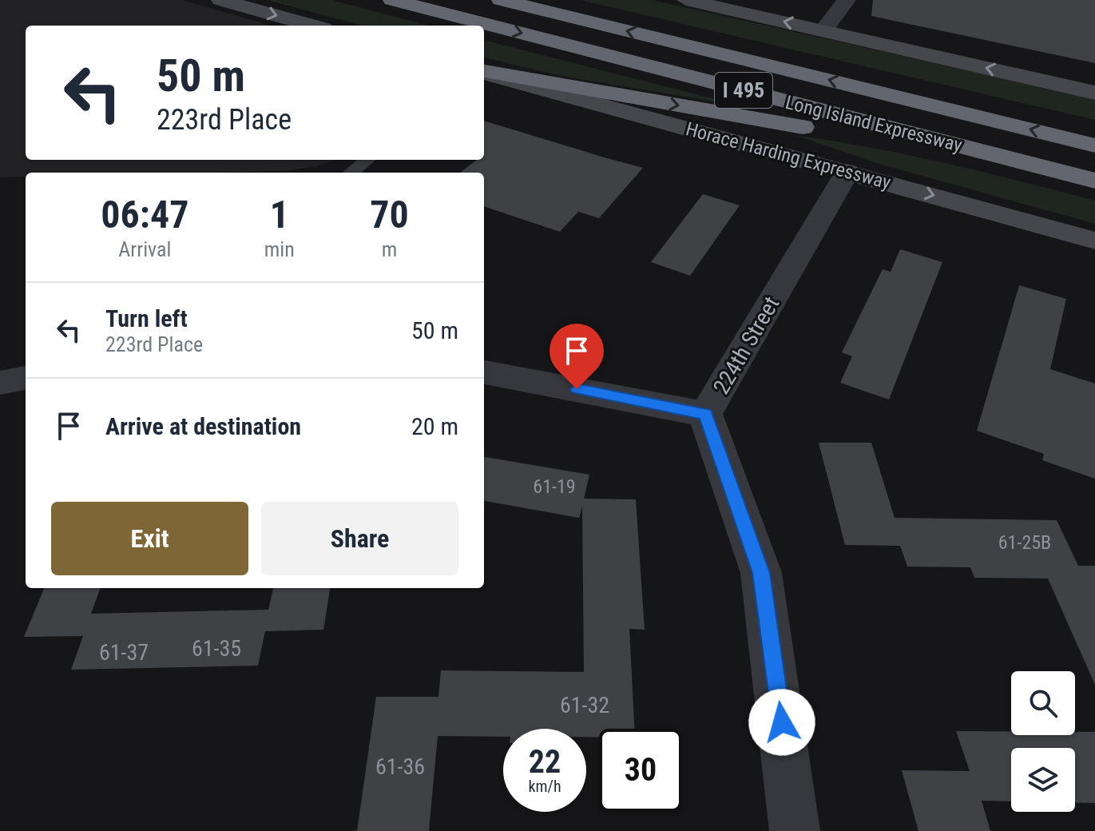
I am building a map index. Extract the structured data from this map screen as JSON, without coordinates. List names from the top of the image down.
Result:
{
  "streets": {
    "highway": ["I 495", "Long Island Expressway"],
    "main road": ["Horace Harding Expressway"],
    "street": ["224th Street"]
  },
  "crossings": [
    ["Horace Harding Expressway", "224th Street"]
  ],
  "house_numbers": [
    "61-19",
    "61-25B",
    "61-35",
    "61-37",
    "61-32",
    "61-36"
  ],
  "page": {
    "turn": ["50 m", "223rd Place"],
    "eta": [
      "06:47",
      "Arrival",
      "1",
      "min",
      "70",
      "m"
    ],
    "list": [
      {
        "name": "Turn left",
        "note": "223rd Place",
        "value": "50 m"
      },
      {
        "name": "Arrive at destination",
        "value": "20 m"
      }
    ],
    "buttons": ["Exit", "Share"],
    "speed": "22 km/h",
    "limit": "30"
  }
}
